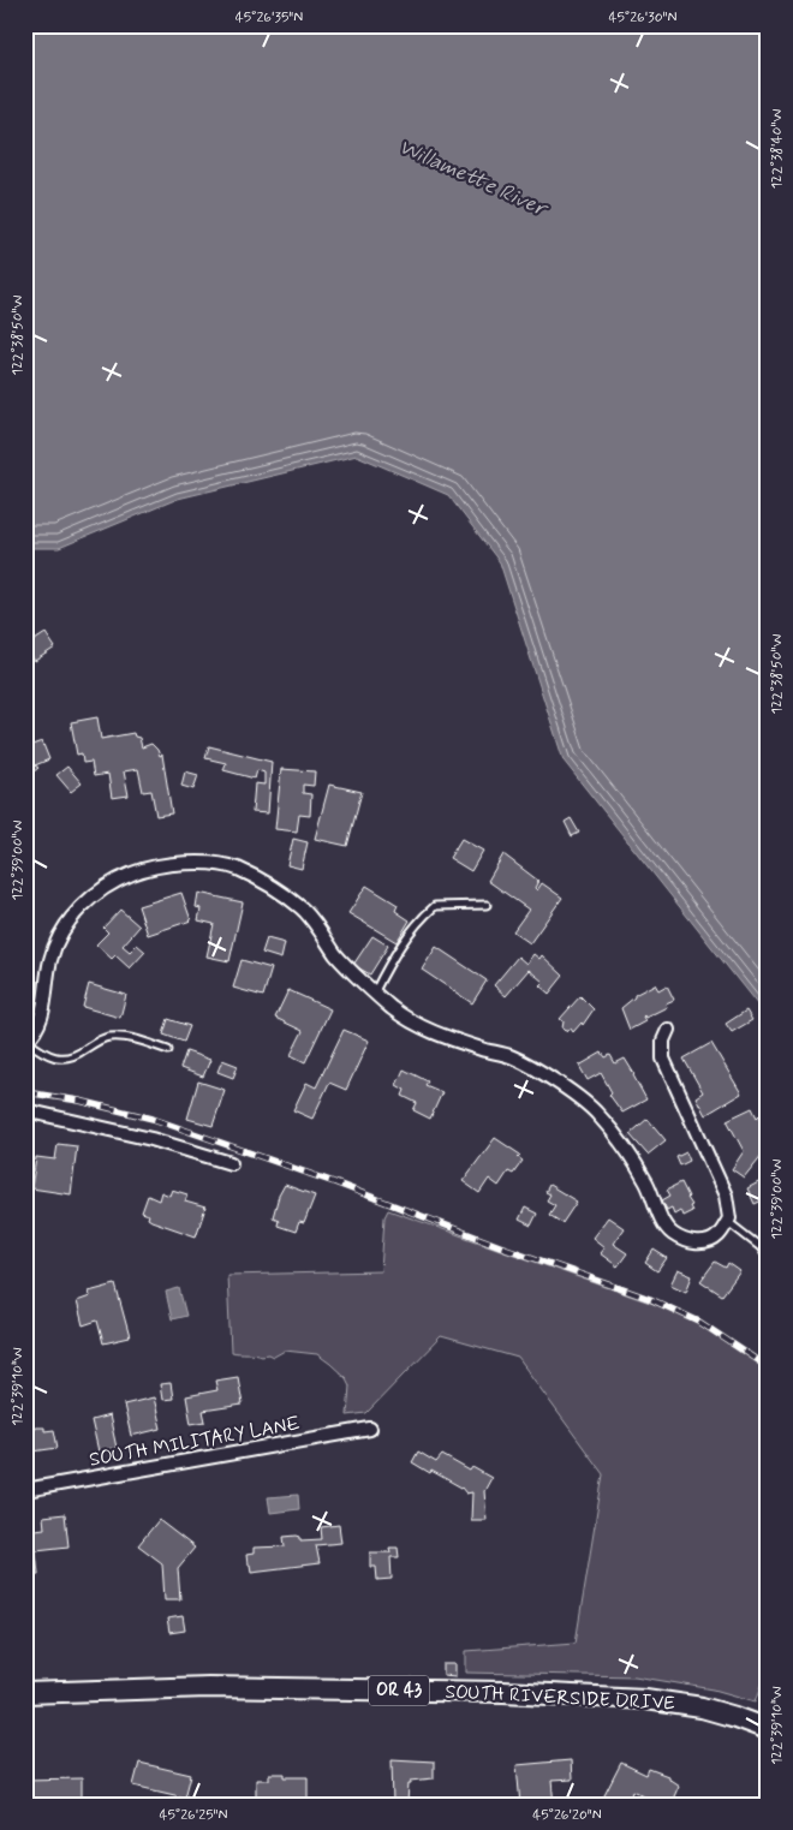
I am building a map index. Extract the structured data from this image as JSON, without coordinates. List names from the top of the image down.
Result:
{
  "streets": {
    "main road": ["OR 43", "SOUTH RIVERSIDE DRIVE"],
    "street": ["SOUTH MILITARY LANE"]
  },
  "water": ["Willamette River"],
  "coordinates": [
    "45°26'35\"N",
    "45°26'30\"N",
    "122°38'40\"W",
    "122°38'50\"W",
    "122°39'00\"W",
    "122°39'10\"W",
    "45°26'25\"N",
    "45°26'20\"N"
  ]
}
